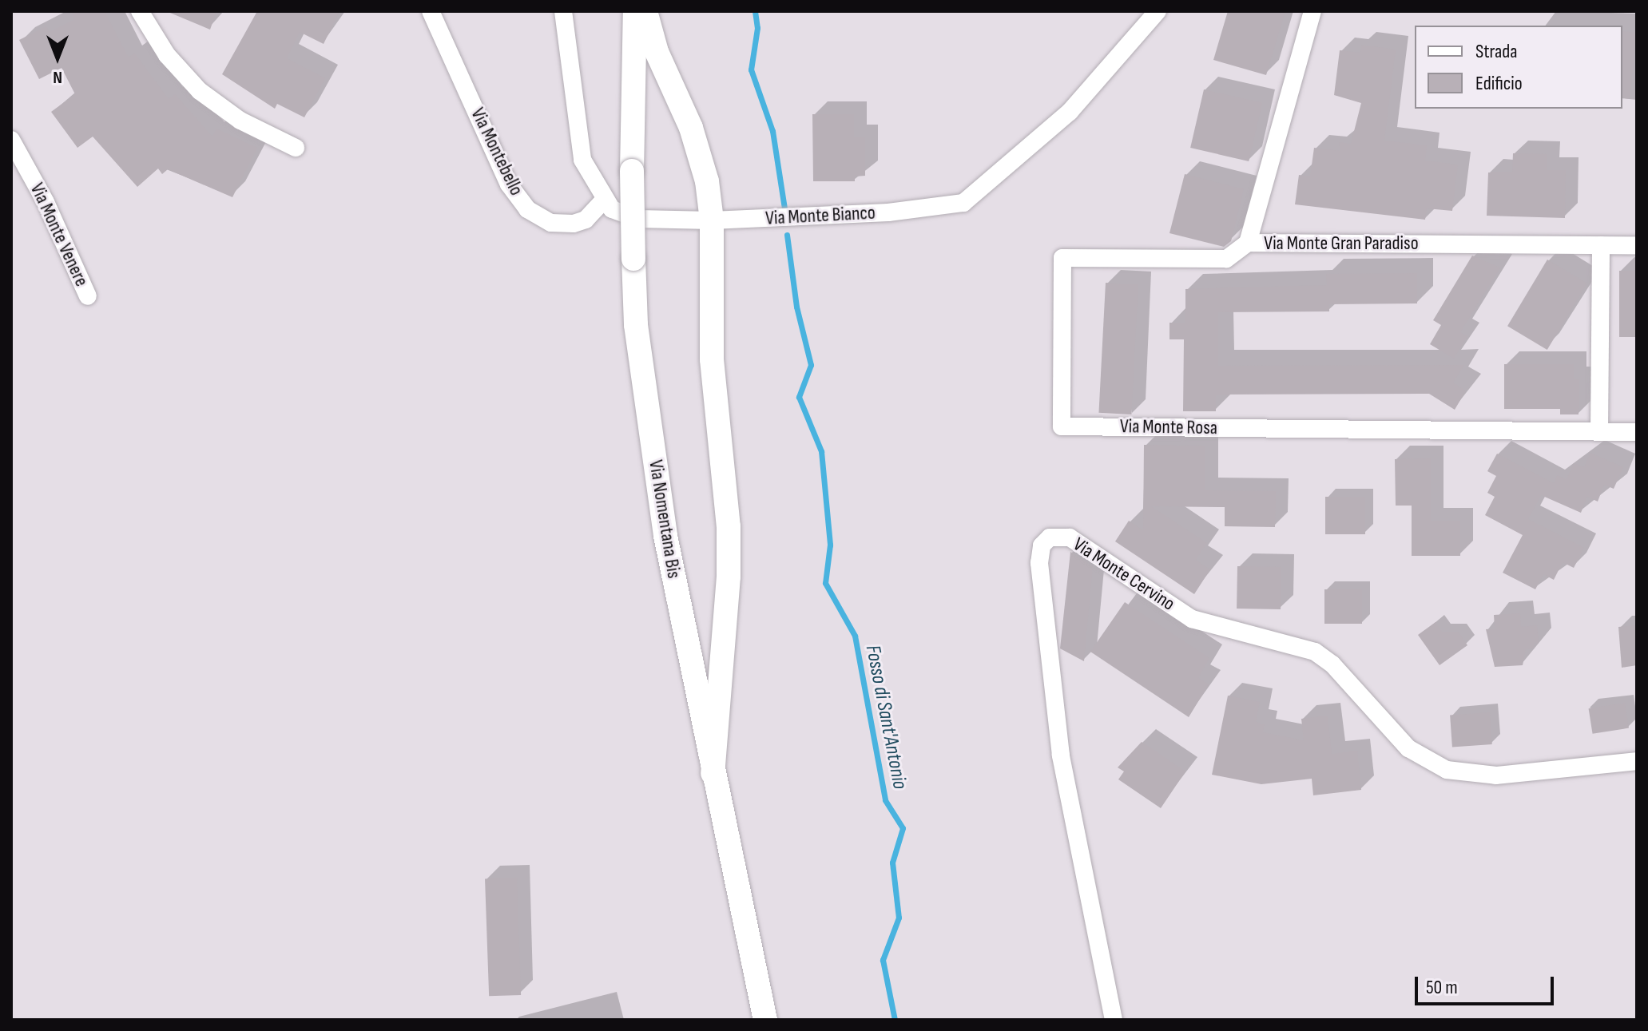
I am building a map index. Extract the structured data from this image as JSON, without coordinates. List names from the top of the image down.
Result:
{
  "streets": {
    "main road": ["Via Nomentana Bis"],
    "street": [
      "Via Montebello",
      "Via Monte Bianco",
      "Via Monte Venere",
      "Via Monte Gran Paradiso",
      "Via Monte Rosa",
      "Via Monte Cervino"
    ]
  },
  "crossings": [
    ["Via Montebello", "Via Monte Bianco"],
    ["Via Monte Gran Paradiso", "Via Monte Rosa"]
  ],
  "water": ["Fosso di Sant'Antonio"],
  "legend": ["Strada", "Edificio"],
  "scale_bar": "50 m",
  "north": "bottom"
}
